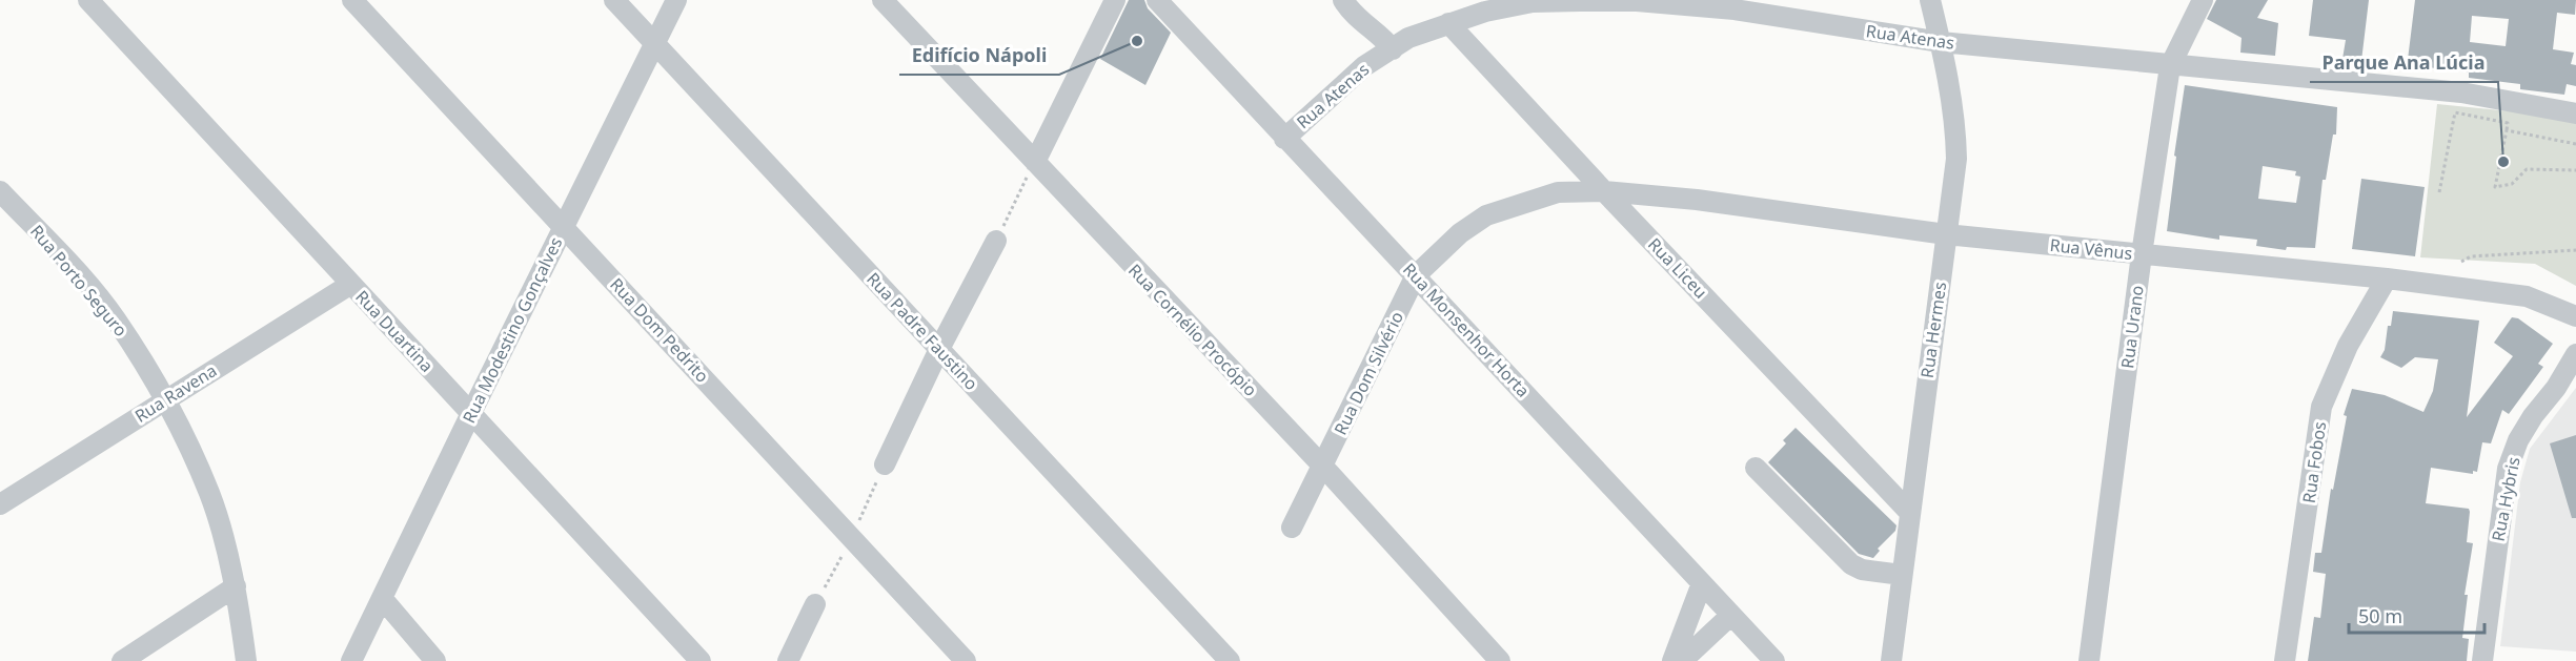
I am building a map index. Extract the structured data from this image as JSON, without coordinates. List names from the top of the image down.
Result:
{
  "streets": {
    "street": [
      "Rua Atenas",
      "Rua Vênus",
      "Rua Liceu",
      "Rua Porto Seguro",
      "Rua Urano",
      "Rua Modestino Gonçalves",
      "Rua Dom Pedrito",
      "Rua Cornélio Procópio",
      "Rua Monsenhor Horta",
      "Rua Hermes",
      "Rua Duartina",
      "Rua Padre Faustino",
      "Rua Dom Silvério",
      "Rua Ravena",
      "Rua Fobos",
      "Rua Hybris"
    ]
  },
  "crossings": [
    ["Rua Atenas", "Rua Liceu"],
    ["Rua Atenas", "Rua Urano"],
    ["Rua Atenas", "Rua Monsenhor Horta"],
    ["Rua Atenas", "Rua Hermes"],
    ["Rua Vênus", "Rua Liceu"],
    ["Rua Vênus", "Rua Urano"],
    ["Rua Vênus", "Rua Hermes"],
    ["Rua Vênus", "Rua Dom Silvério"],
    ["Rua Vênus", "Rua Fobos"],
    ["Rua Liceu", "Rua Hermes"],
    ["Rua Liceu", "Rua Dom Silvério"],
    ["Rua Porto Seguro", "Rua Ravena"],
    ["Rua Modestino Gonçalves", "Rua Dom Pedrito"],
    ["Rua Modestino Gonçalves", "Rua Duartina"],
    ["Rua Modestino Gonçalves", "Rua Padre Faustino"],
    ["Rua Cornélio Procópio", "Rua Dom Silvério"],
    ["Rua Monsenhor Horta", "Rua Dom Silvério"],
    ["Rua Duartina", "Rua Ravena"]
  ],
  "places": ["Edifício Nápoli", "Parque Ana Lúcia"],
  "scale_bar": "50 m"
}
